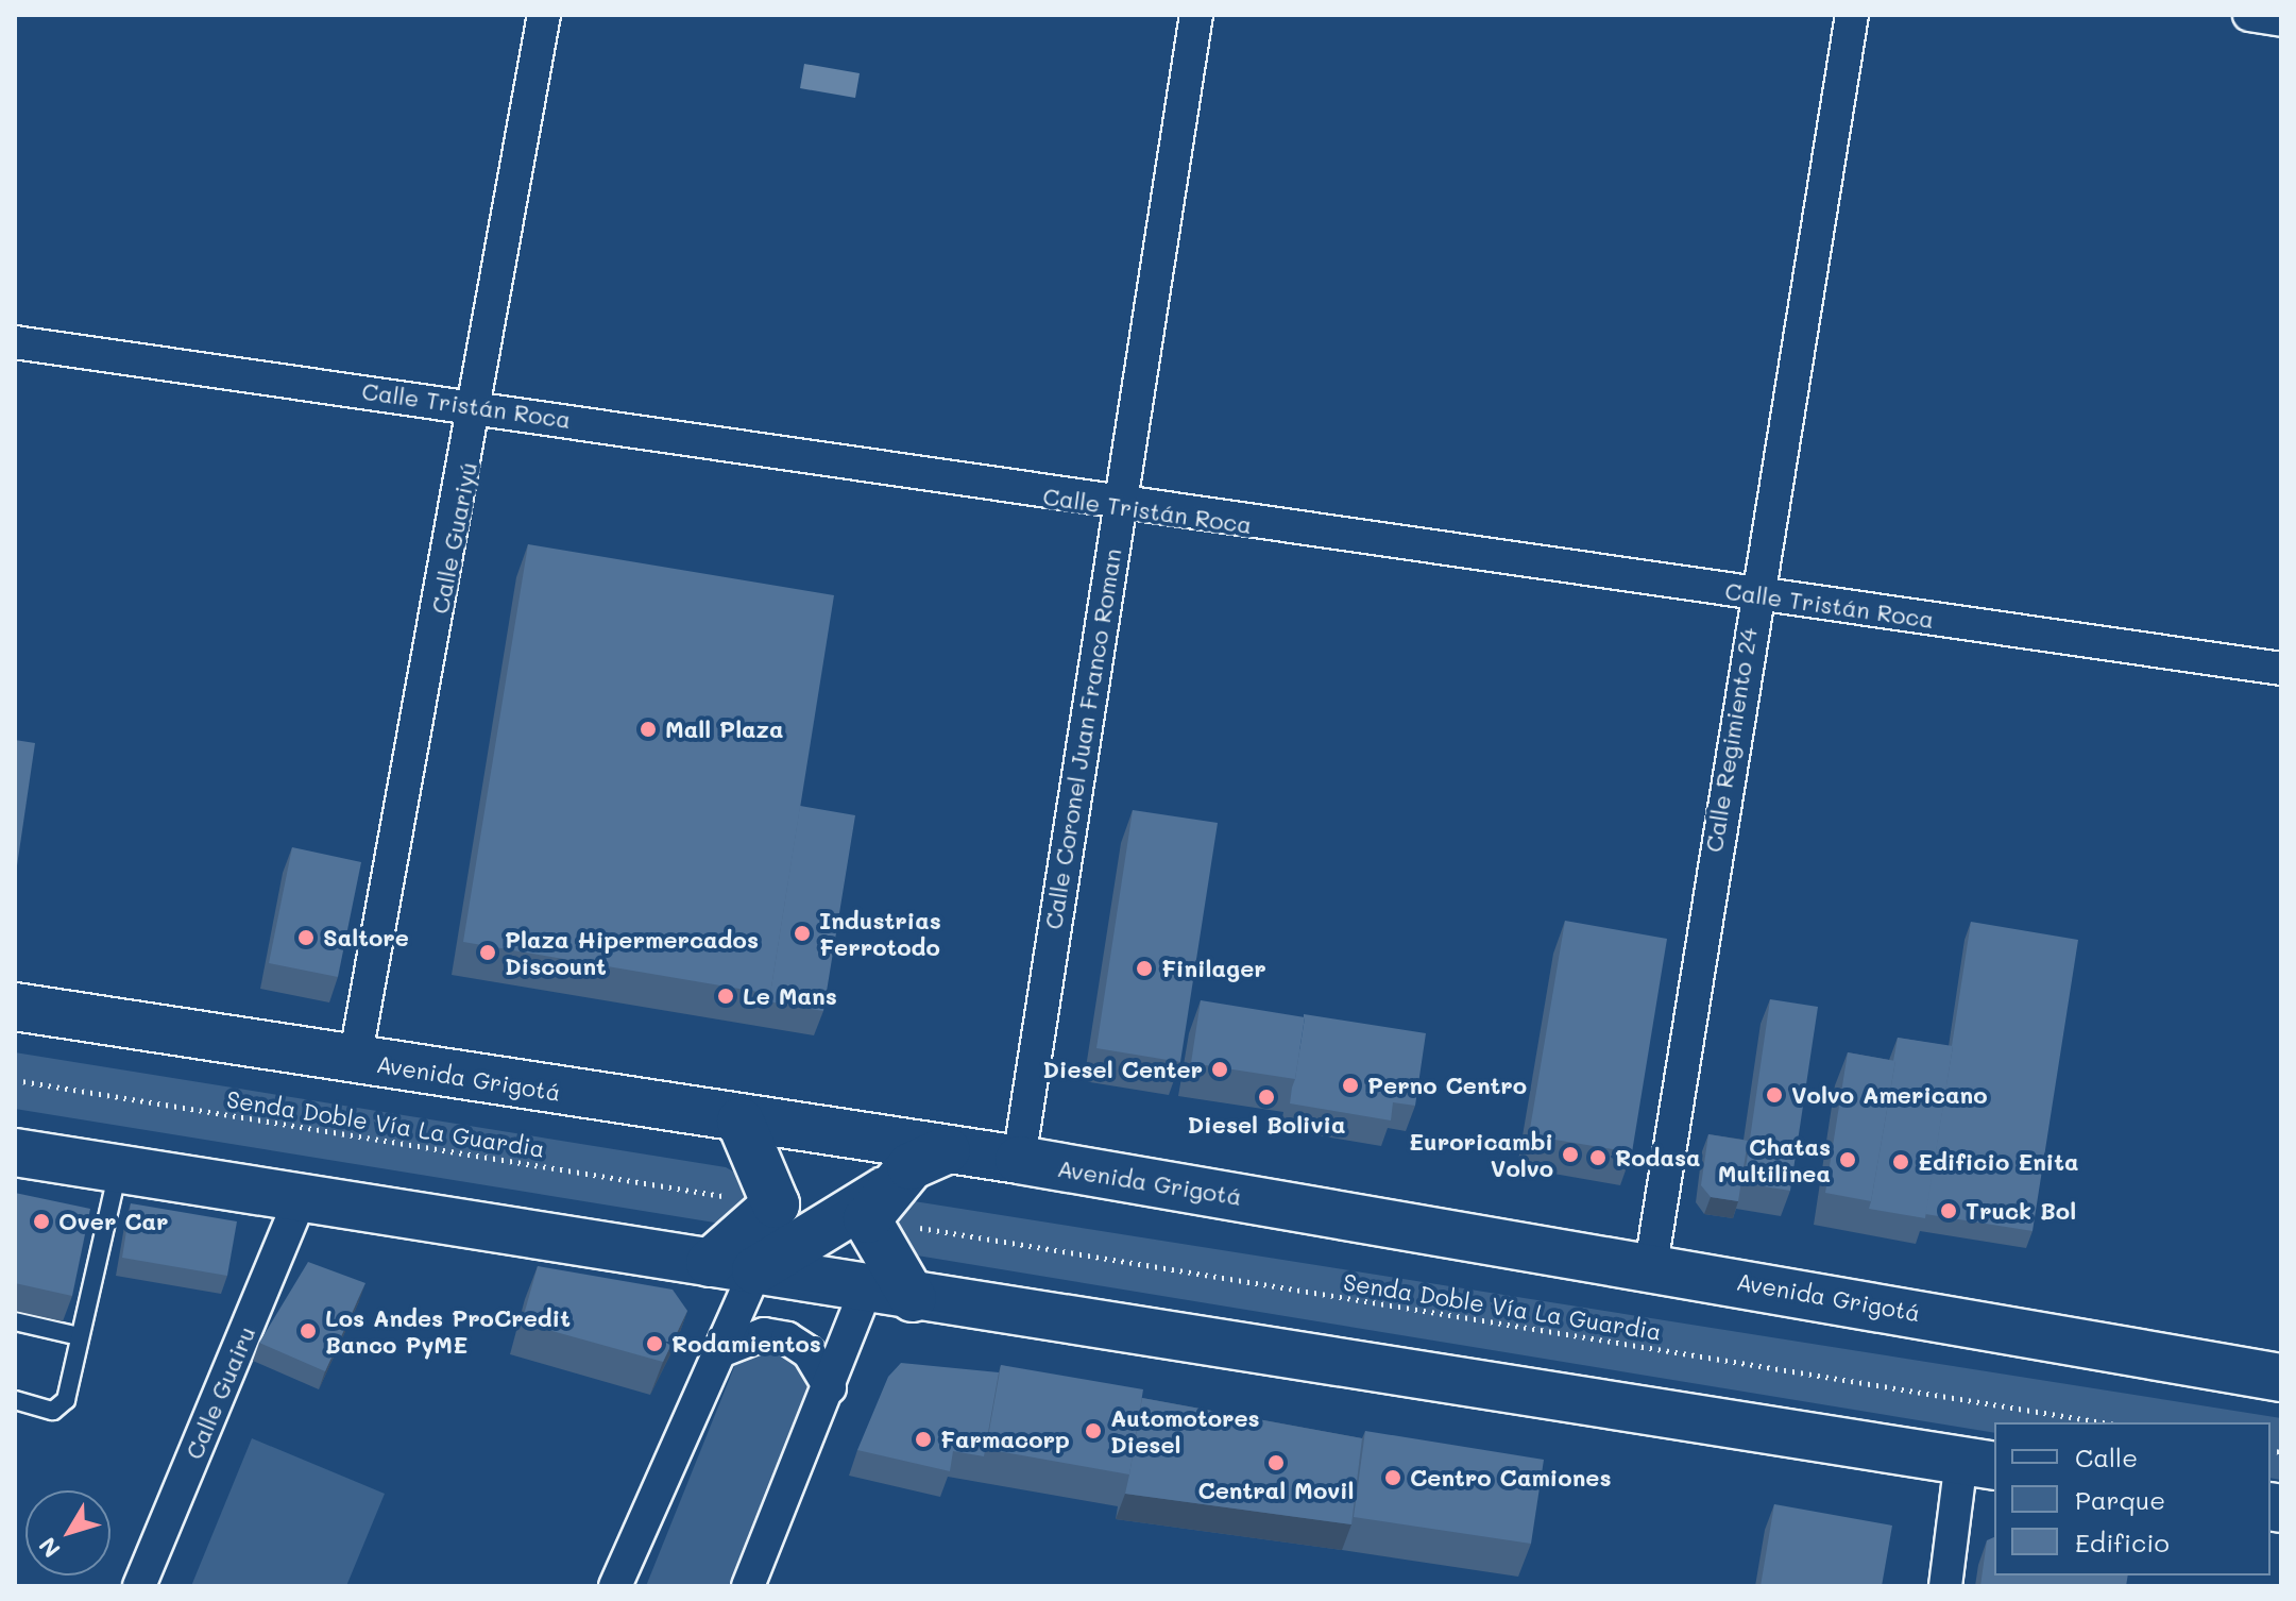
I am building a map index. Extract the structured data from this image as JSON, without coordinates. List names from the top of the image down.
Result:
{
  "streets": {
    "main road": ["Avenida Grigotá"],
    "street": [
      "Calle Tristán Roca",
      "Calle Guariyú",
      "Calle Coronel Juan Franco Roman",
      "Calle Regimiento 24",
      "Calle Guairu"
    ],
    "path": ["Senda Doble Vía La Guardia"]
  },
  "crossings": [
    ["Calle Tristán Roca", "Calle Guariyú"],
    ["Calle Tristán Roca", "Calle Coronel Juan Franco Roman"],
    ["Calle Tristán Roca", "Calle Regimiento 24"],
    ["Calle Guariyú", "Avenida Grigotá"],
    ["Calle Coronel Juan Franco Roman", "Avenida Grigotá"],
    ["Calle Regimiento 24", "Avenida Grigotá"]
  ],
  "places": [
    "Mall Plaza",
    "Industrias Ferrotodo",
    "Saltore",
    "Plaza Hipermercados Discount",
    "Finilager",
    "Le Mans",
    "Diesel Center",
    "Perno Centro",
    "Volvo Americano",
    "Diesel Bolivia",
    "Euroricambi Volvo",
    "Rodasa",
    "Chatas Multilinea",
    "Edificio Enita",
    "Truck Bol",
    "Over Car",
    "Los Andes ProCredit Banco PyME",
    "Rodamientos",
    "Automotores Diesel",
    "Farmacorp",
    "Central Movil",
    "Centro Camiones"
  ],
  "legend": ["Calle", "Parque", "Edificio"],
  "north": "bottom left"
}
